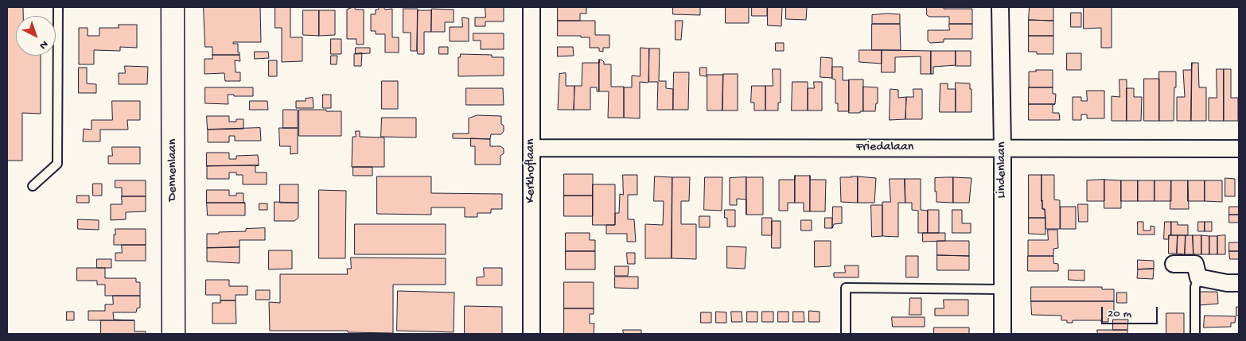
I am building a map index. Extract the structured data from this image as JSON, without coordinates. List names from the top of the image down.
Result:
{
  "streets": {
    "main road": ["Dennenlaan"],
    "street": ["Friedalaan", "Lindenlaan", "Kerkhoflaan"]
  },
  "crossings": [
    ["Friedalaan", "Lindenlaan"],
    ["Friedalaan", "Kerkhoflaan"]
  ],
  "scale_bar": "20 m",
  "north": "bottom right"
}
